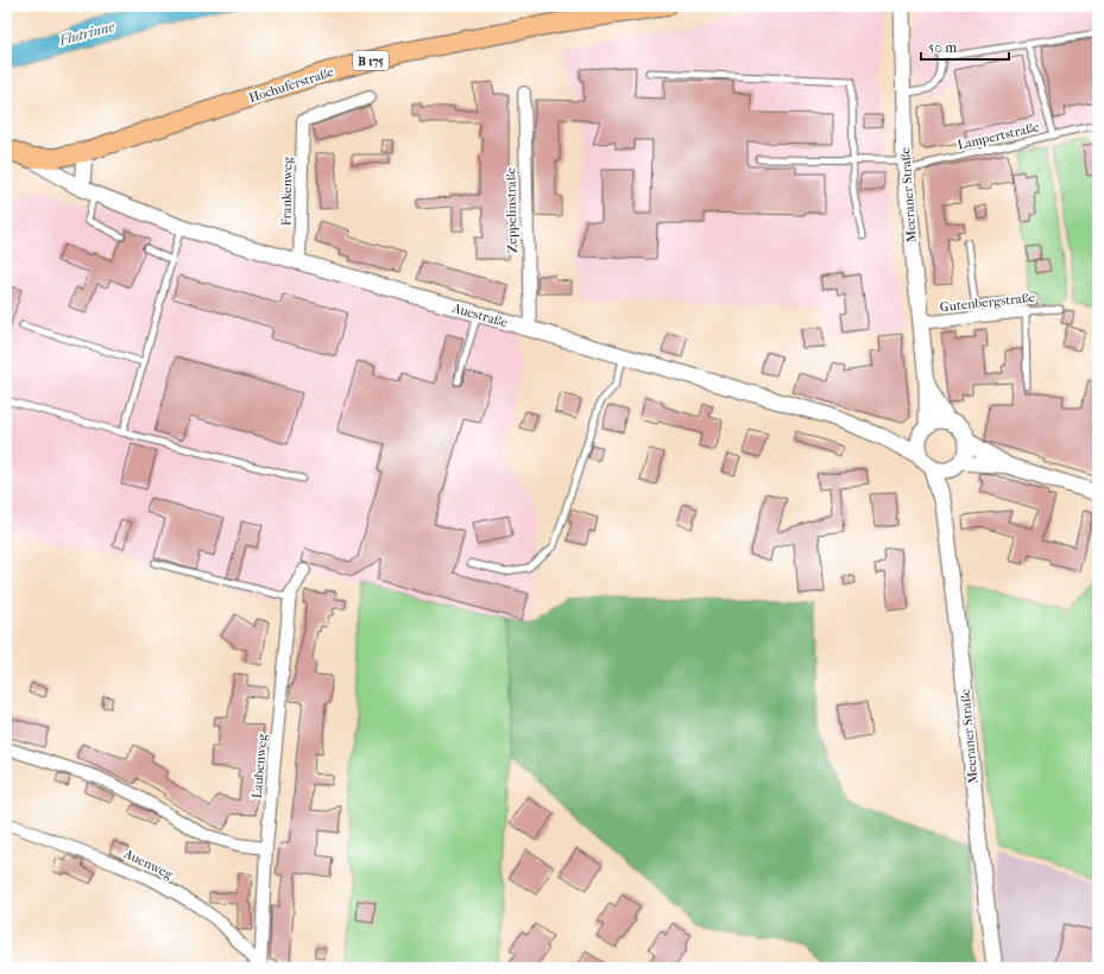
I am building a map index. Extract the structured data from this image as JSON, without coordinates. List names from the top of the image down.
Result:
{
  "streets": {
    "main road": ["B 175", "Hochuferstraße"],
    "street": [
      "Frankenweg",
      "Meeraner Straße",
      "Zeppelinstraße",
      "Gutenbergstraße",
      "Auestraße",
      "Laubenweg",
      "Auenweg"
    ],
    "lane": ["Lampertstraße"]
  },
  "crossings": [
    ["Hochuferstraße", "Auestraße"],
    ["Lampertstraße", "Meeraner Straße"],
    ["Frankenweg", "Auestraße"],
    ["Meeraner Straße", "Gutenbergstraße"],
    ["Meeraner Straße", "Auestraße"],
    ["Zeppelinstraße", "Auestraße"],
    ["Laubenweg", "Auenweg"]
  ],
  "water": ["Flutrinne"],
  "scale_bar": "50 m"
}
